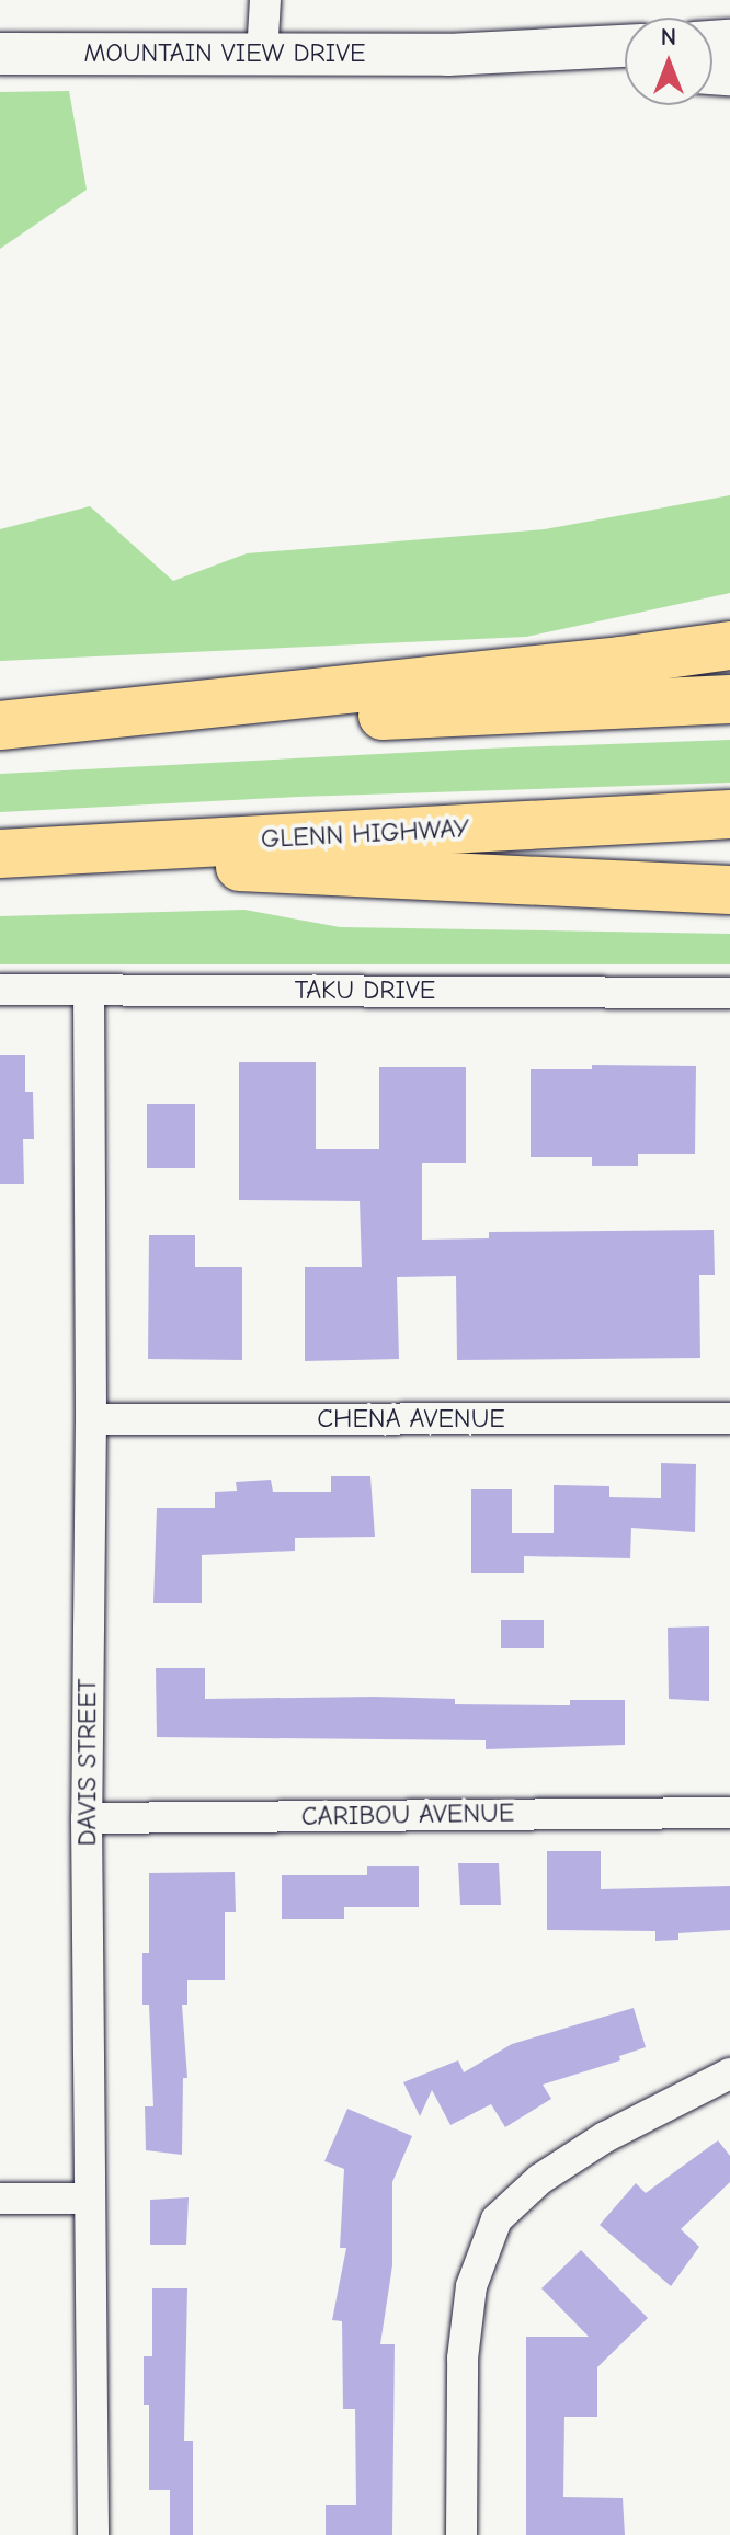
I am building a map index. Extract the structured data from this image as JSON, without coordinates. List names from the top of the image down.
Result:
{
  "streets": {
    "highway": ["GLENN HIGHWAY"],
    "street": [
      "MOUNTAIN VIEW DRIVE",
      "TAKU DRIVE",
      "CHENA AVENUE",
      "DAVIS STREET",
      "CARIBOU AVENUE"
    ]
  },
  "crossings": [
    ["TAKU DRIVE", "DAVIS STREET"],
    ["CHENA AVENUE", "DAVIS STREET"],
    ["DAVIS STREET", "CARIBOU AVENUE"]
  ],
  "north": "top"
}
